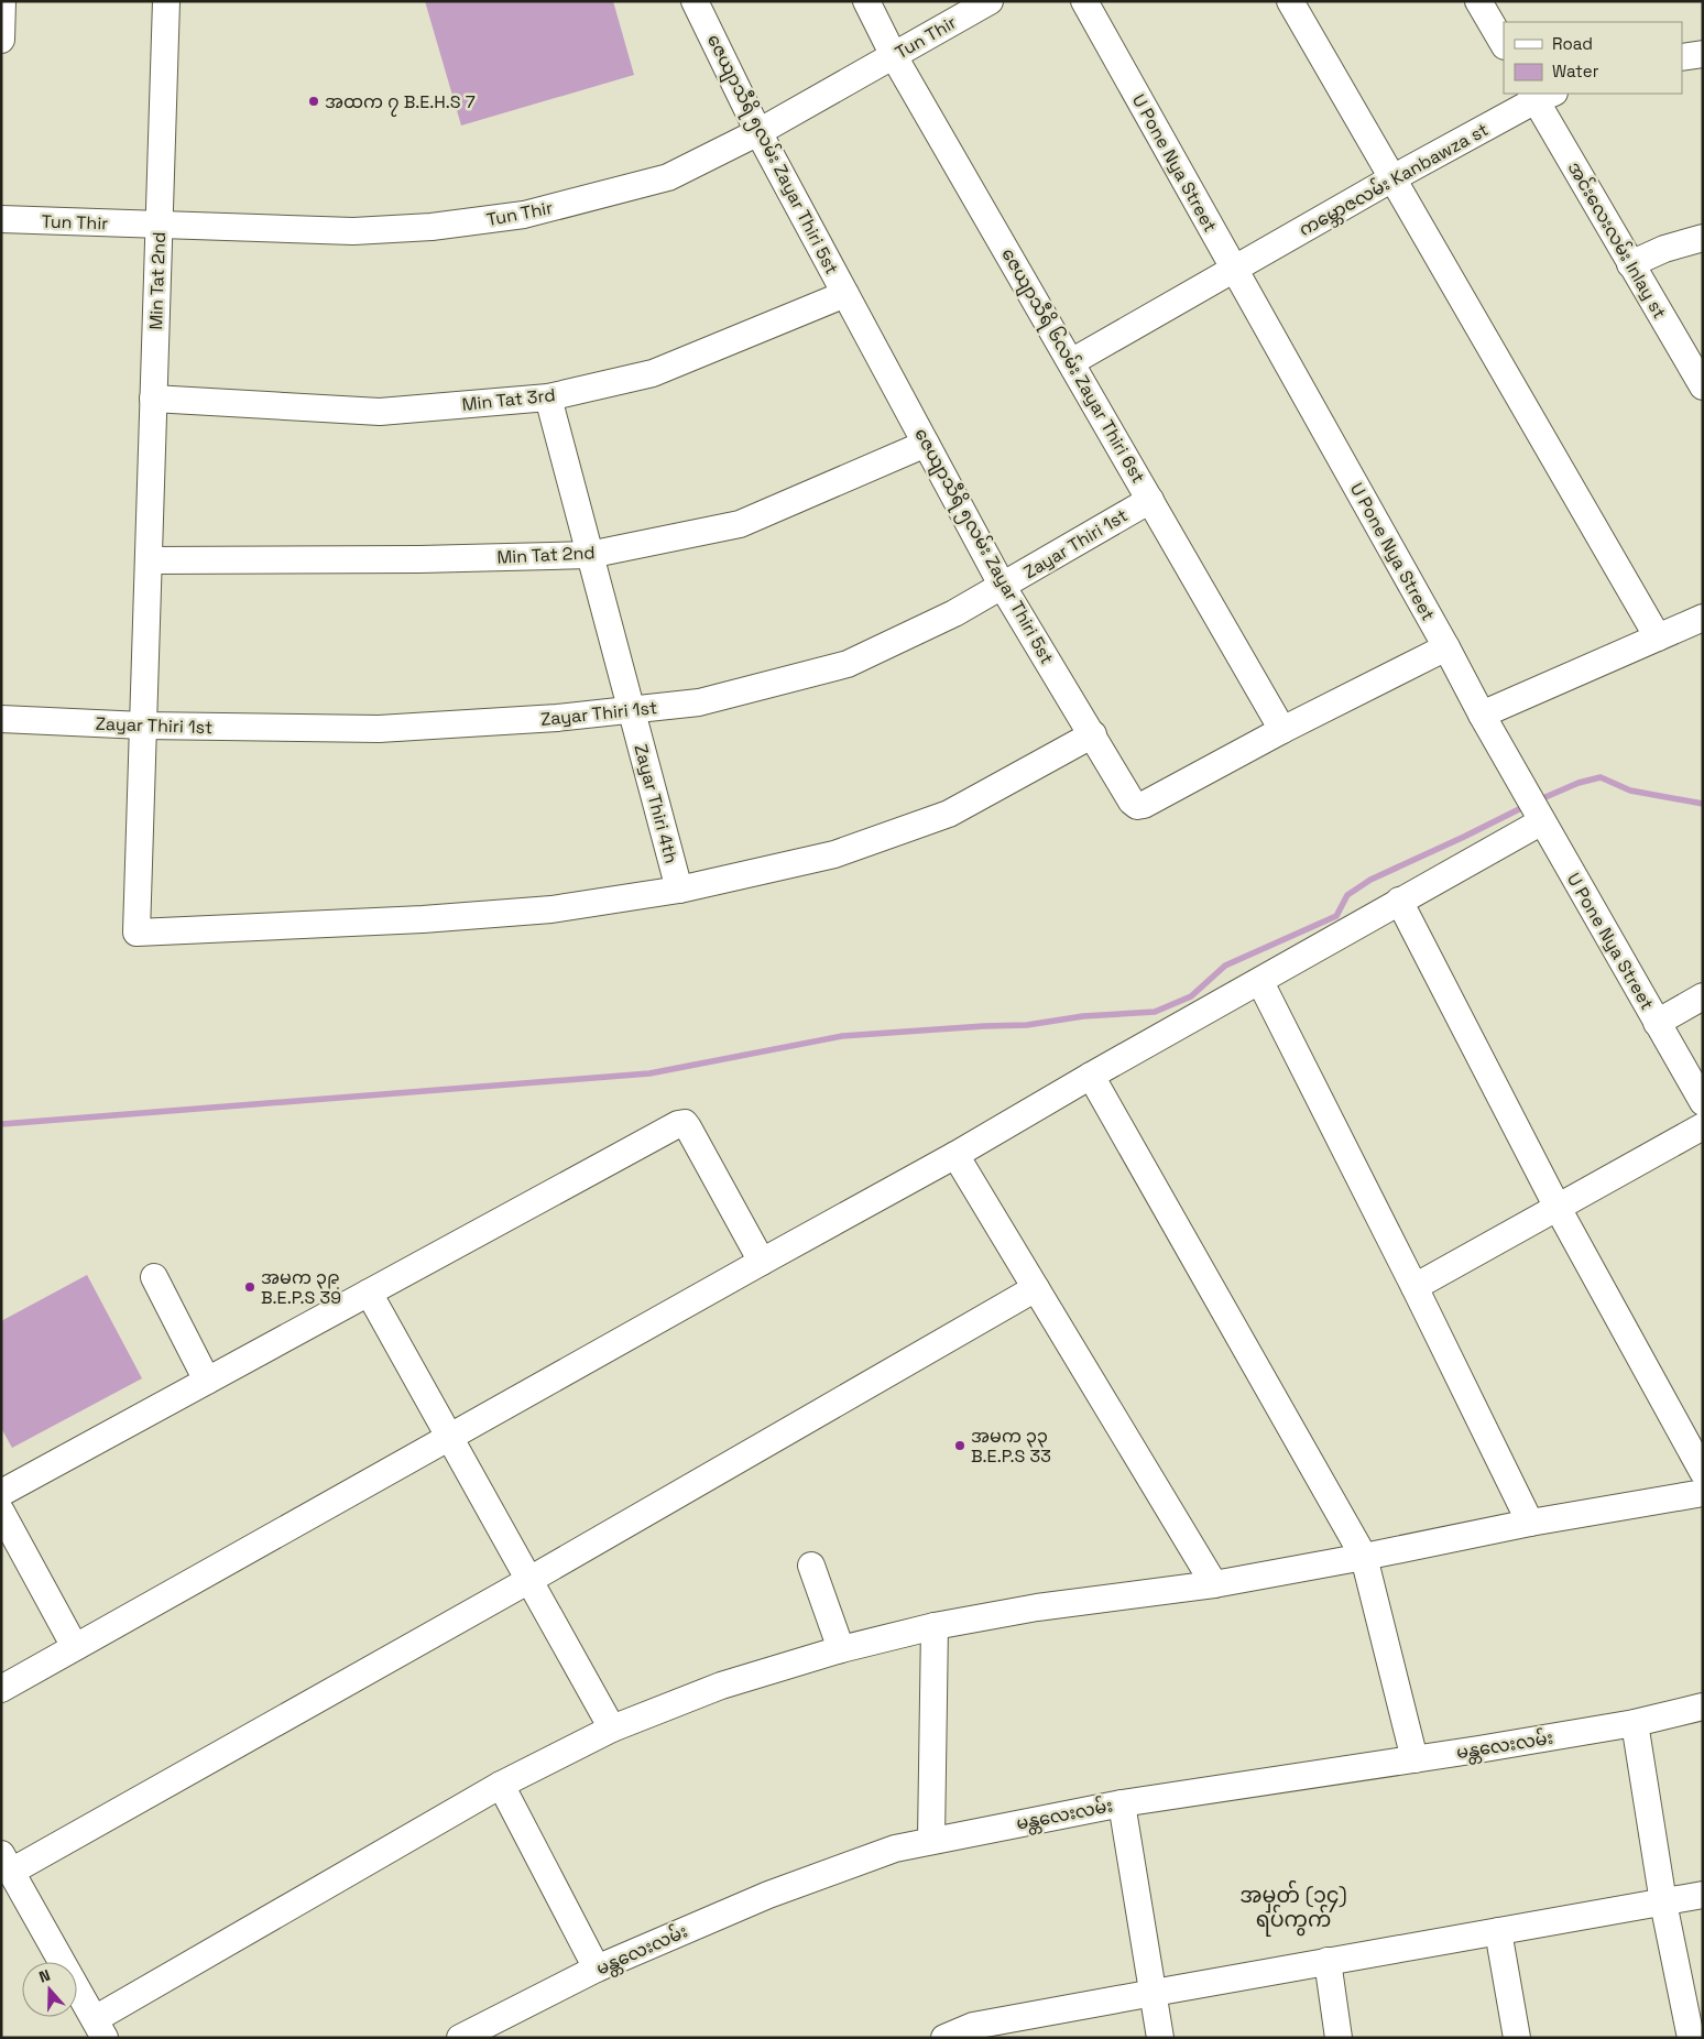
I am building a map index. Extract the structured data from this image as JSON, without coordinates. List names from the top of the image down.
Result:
{
  "streets": {
    "street": [
      "Tun Thir",
      "ဇေယျာသီရိ ၅လမ်း Zayar Thiri 5st",
      "U Pone Nya Street",
      "ကမ္ဘောဇလမ်း Kanbawza st",
      "အင်းလေးလမ်း Inlay st",
      "Min Tat 2nd",
      "ဇေယျာသီရိ ၆လမ်း Zayar Thiri 6st",
      "Min Tat 3rd",
      "Zayar Thiri 1st",
      "Zayar Thiri 4th",
      "မန္တလေးလမ်း"
    ]
  },
  "crossings": [
    ["Tun Thir", "ဇေယျာသီရိ ၅လမ်း Zayar Thiri 5st"],
    ["Tun Thir", "Min Tat 2nd"],
    ["Tun Thir", "ဇေယျာသီရိ ၆လမ်း Zayar Thiri 6st"],
    ["ဇေယျာသီရိ ၅လမ်း Zayar Thiri 5st", "U Pone Nya Street"],
    ["ဇေယျာသီရိ ၅လမ်း Zayar Thiri 5st", "Min Tat 2nd"],
    ["ဇေယျာသီရိ ၅လမ်း Zayar Thiri 5st", "ဇေယျာသီရိ ၆လမ်း Zayar Thiri 6st"],
    ["ဇေယျာသီရိ ၅လမ်း Zayar Thiri 5st", "Min Tat 3rd"],
    ["ဇေယျာသီရိ ၅လမ်း Zayar Thiri 5st", "Zayar Thiri 1st"],
    ["U Pone Nya Street", "ကမ္ဘောဇလမ်း Kanbawza st"],
    ["ကမ္ဘောဇလမ်း Kanbawza st", "အင်းလေးလမ်း Inlay st"],
    ["ကမ္ဘောဇလမ်း Kanbawza st", "ဇေယျာသီရိ ၆လမ်း Zayar Thiri 6st"],
    ["Min Tat 2nd", "Min Tat 3rd"],
    ["Min Tat 2nd", "Zayar Thiri 1st"],
    ["Min Tat 2nd", "Zayar Thiri 4th"],
    ["ဇေယျာသီရိ ၆လမ်း Zayar Thiri 6st", "Zayar Thiri 1st"],
    ["Min Tat 3rd", "Zayar Thiri 4th"],
    ["Zayar Thiri 1st", "Zayar Thiri 4th"]
  ],
  "districts": ["အမှတ် (၁၄) ရပ်ကွက်"],
  "places": ["အထက ၇ B.E.H.S 7", "အမက ၃၉ B.E.P.S 39", "အမက ၃၃ B.E.P.S 33"],
  "legend": ["Road", "Water"],
  "north": "top"
}
